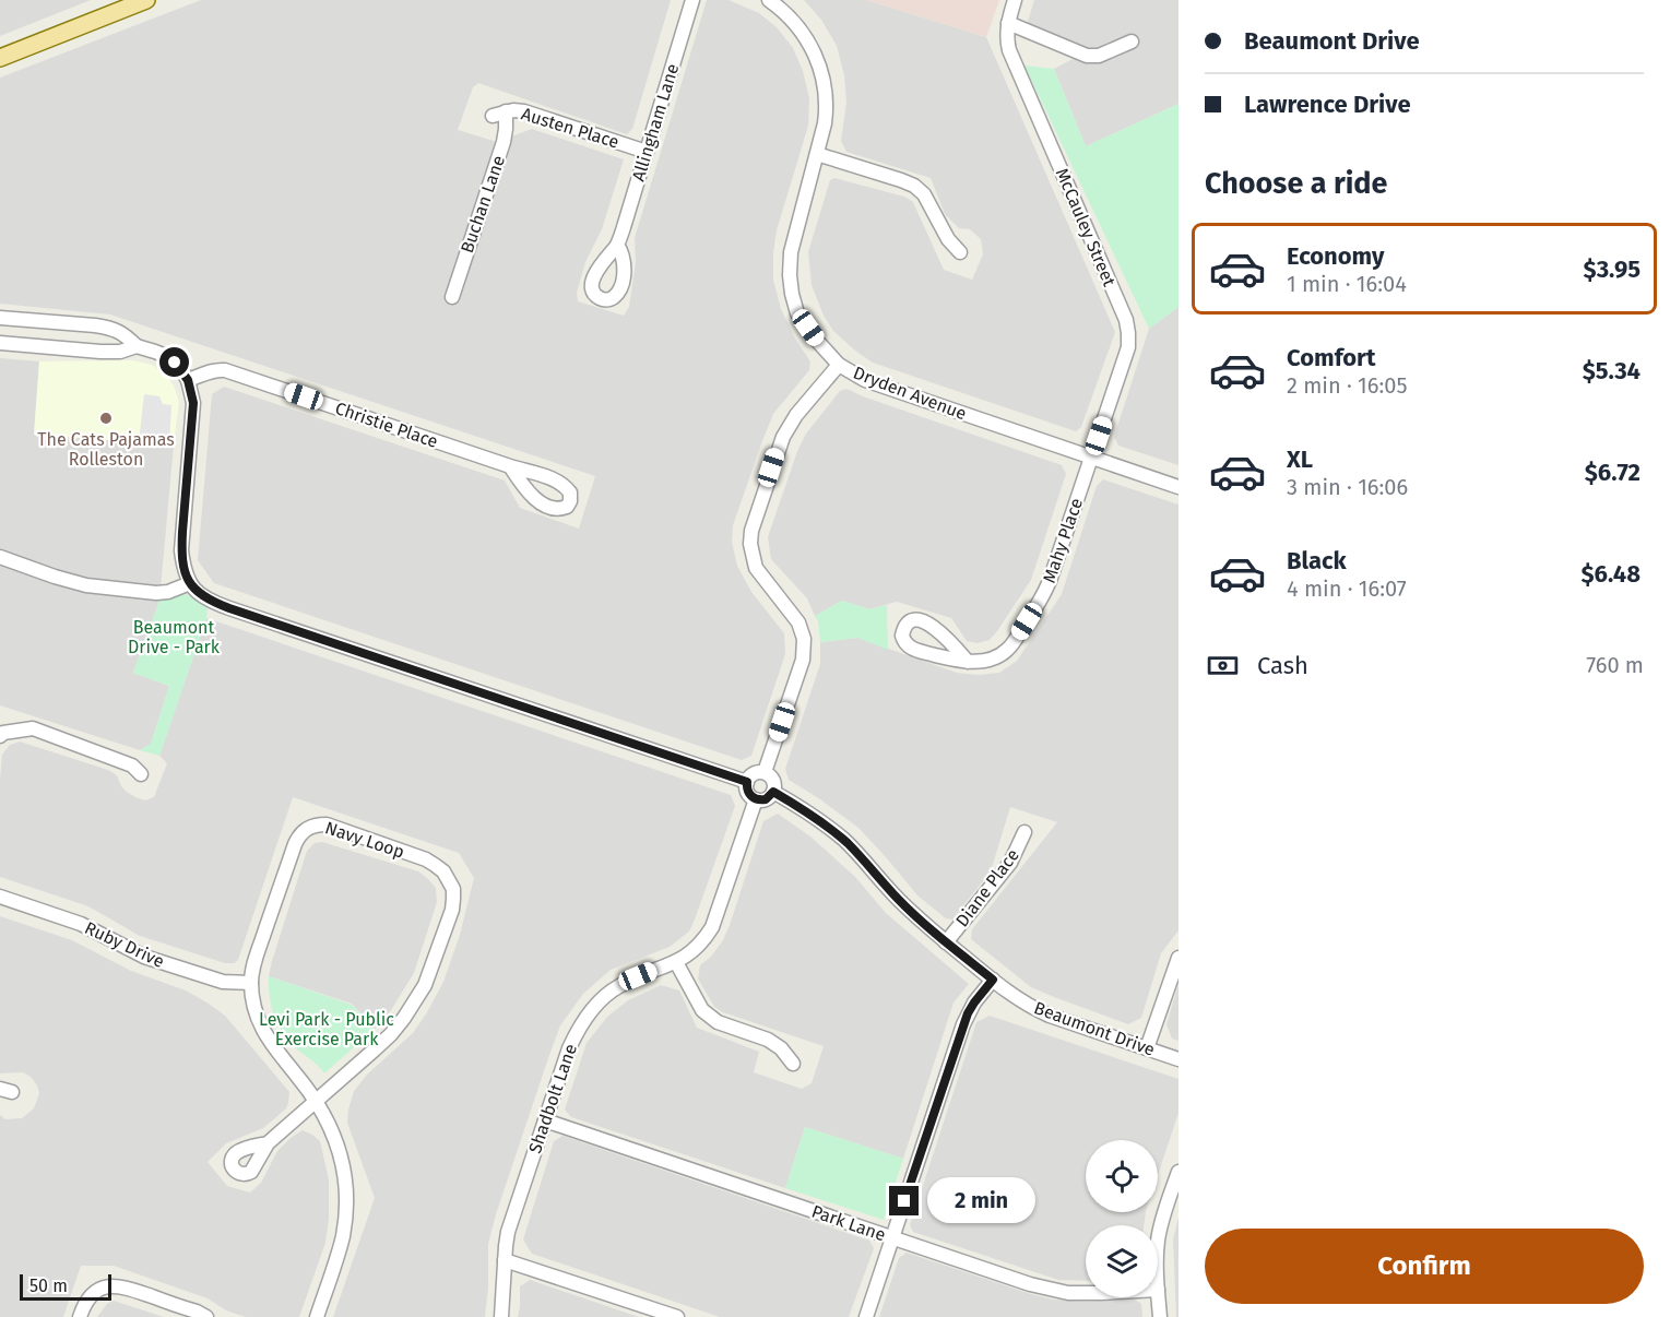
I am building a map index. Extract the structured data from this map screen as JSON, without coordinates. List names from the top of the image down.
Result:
{
  "streets": {
    "street": [
      "Allingham Lane",
      "Austen Place",
      "Buchan Lane",
      "McCauley Street",
      "Dryden Avenue",
      "Christie Place",
      "Mahy Place",
      "Navy Loop",
      "Diane Place",
      "Ruby Drive",
      "Beaumont Drive",
      "Shadbolt Lane",
      "Park Lane"
    ]
  },
  "crossings": [
    ["Allingham Lane", "Austen Place"],
    ["Austen Place", "Buchan Lane"],
    ["McCauley Street", "Dryden Avenue"],
    ["McCauley Street", "Mahy Place"],
    ["Dryden Avenue", "Mahy Place"],
    ["Navy Loop", "Ruby Drive"],
    ["Diane Place", "Beaumont Drive"],
    ["Beaumont Drive", "Shadbolt Lane"],
    ["Shadbolt Lane", "Park Lane"]
  ],
  "parks": ["Beaumont Drive - Park", "Levi Park - Public Exercise Park"],
  "places": ["The Cats Pajamas Rolleston"],
  "scale_bar": "50 m",
  "page": {
    "banner": ["Beaumont Drive", "Lawrence Drive"],
    "heading": "Choose a ride",
    "list": [
      {
        "name": "Economy",
        "note": "1 min · 16:04",
        "value": "$3.95"
      },
      {
        "name": "Comfort",
        "note": "2 min · 16:05",
        "value": "$5.34"
      },
      {
        "name": "XL",
        "note": "3 min · 16:06",
        "value": "$6.72"
      },
      {
        "name": "Black",
        "note": "4 min · 16:07",
        "value": "$6.48"
      }
    ],
    "pay": ["Cash", "760 m"],
    "bubble": "2 min",
    "buttons": "Confirm",
    "scale": "50 m"
  }
}
